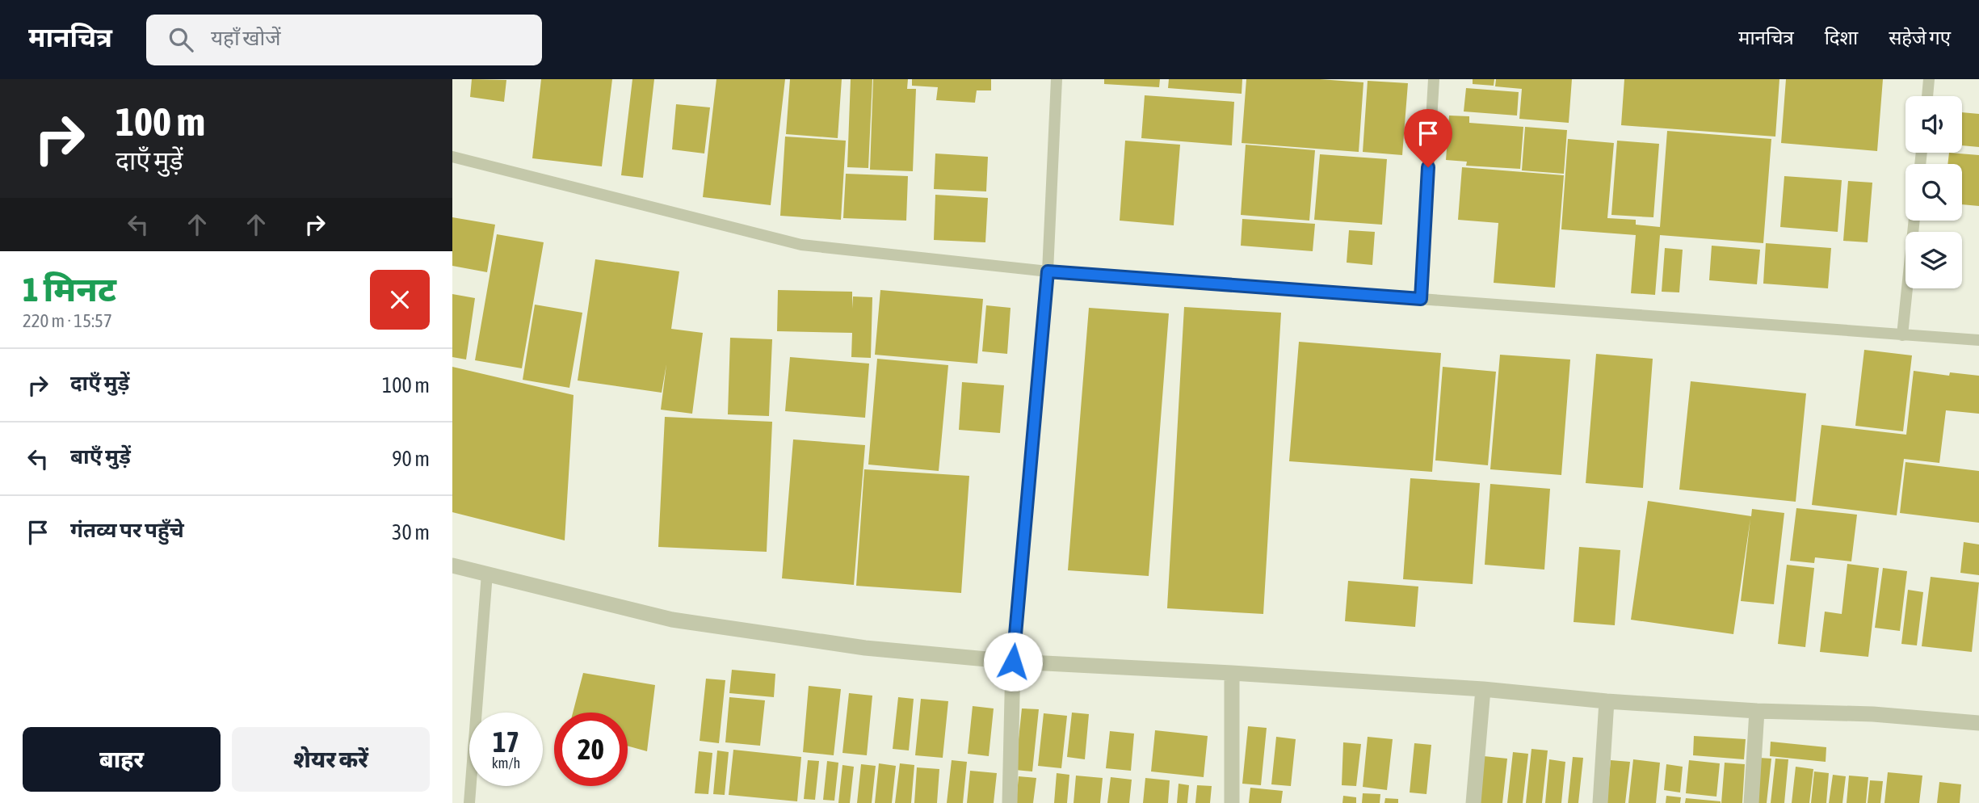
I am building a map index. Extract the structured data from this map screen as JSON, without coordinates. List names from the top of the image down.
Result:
{
  "page": {
    "header": "मानचित्र",
    "search": "यहाँ खोजें",
    "nav": ["मानचित्र", "दिशा", "सहेजे गए"],
    "turn": ["100 m", "दाएँ मुड़ें"],
    "heading": ["1 मिनट", "220 m · 15:57"],
    "list": [
      {
        "name": "दाएँ मुड़ें",
        "value": "100 m"
      },
      {
        "name": "बाएँ मुड़ें",
        "value": "90 m"
      },
      {
        "name": "गंतव्य पर पहुँचे",
        "value": "30 m"
      }
    ],
    "speed": "17 km/h",
    "limit": "20",
    "buttons": ["बाहर", "शेयर करें"]
  }
}
